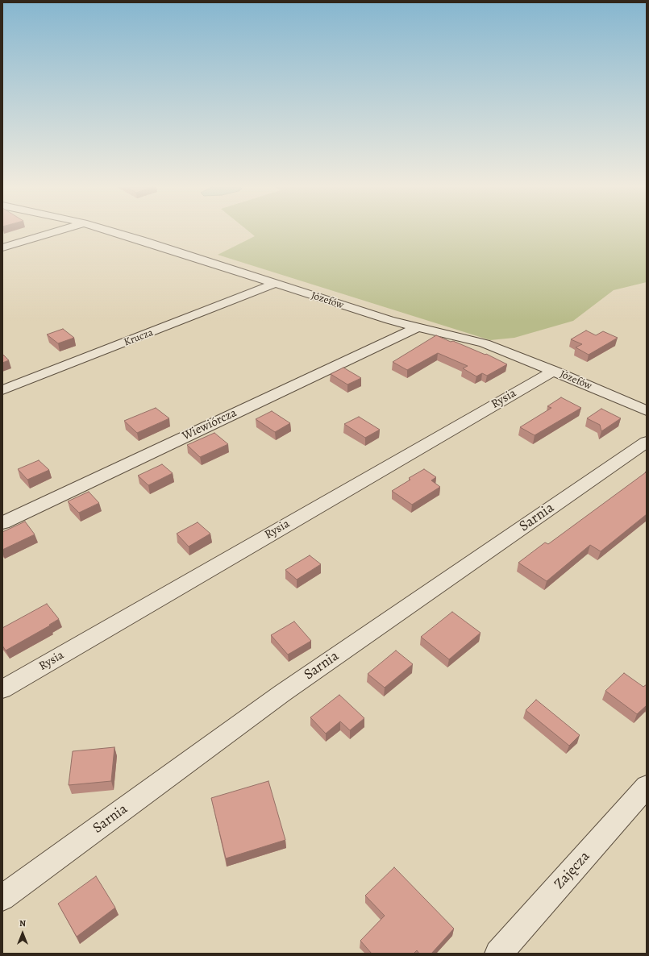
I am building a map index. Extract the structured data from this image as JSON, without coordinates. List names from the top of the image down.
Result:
{
  "streets": {
    "street": [
      "Józefów",
      "Krucza",
      "Rysia",
      "Wiewiórcza",
      "Sarnia",
      "Zajęcza"
    ]
  },
  "crossings": [
    ["Józefów", "Krucza"],
    ["Józefów", "Rysia"],
    ["Józefów", "Wiewiórcza"]
  ],
  "north": "top"
}
